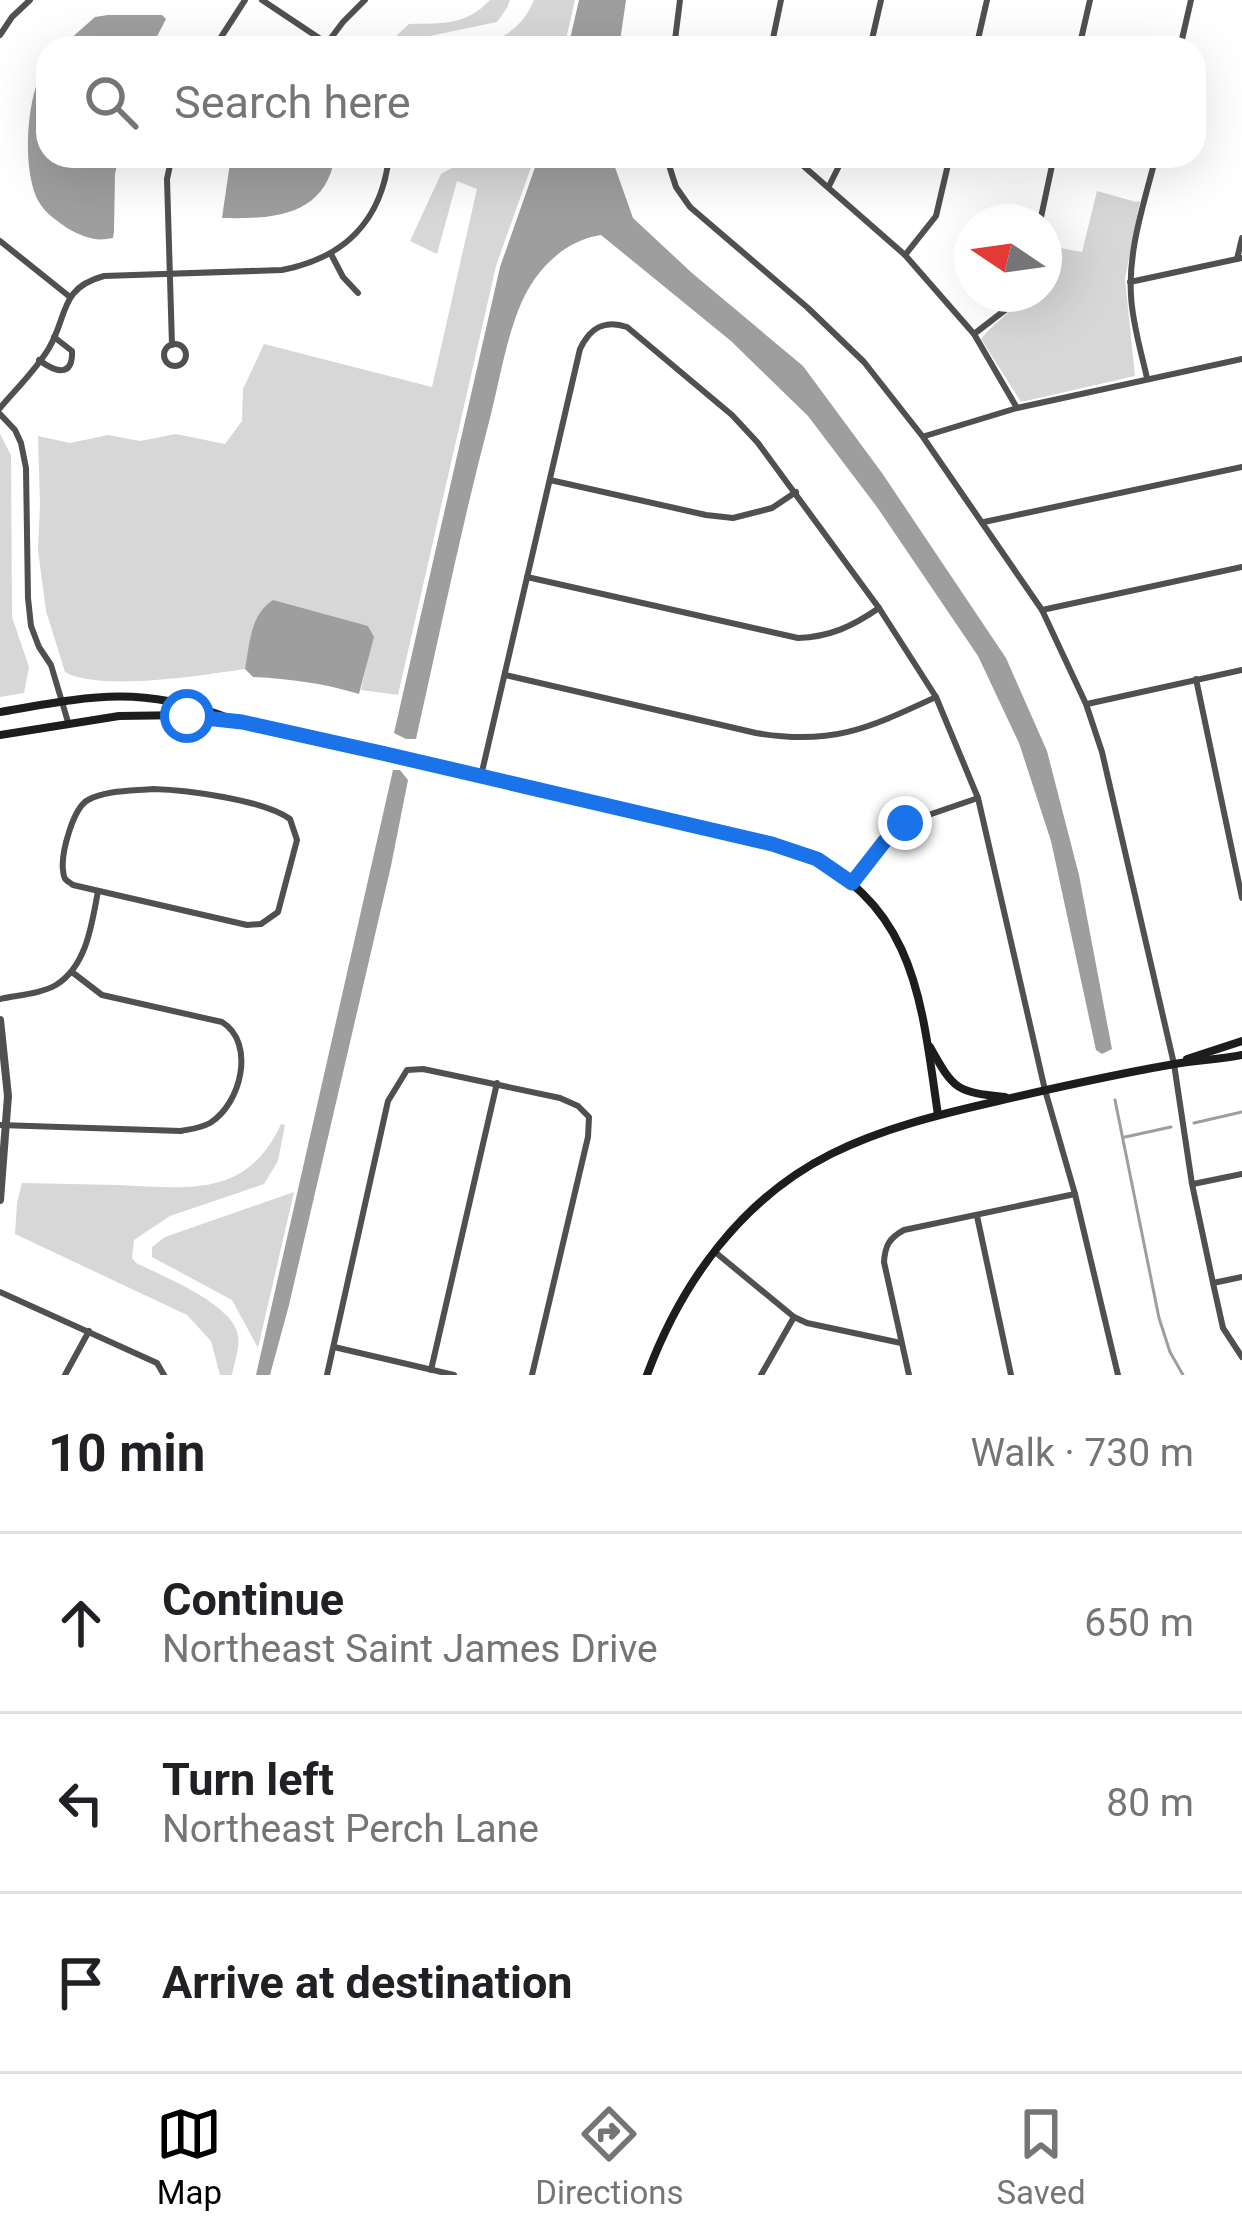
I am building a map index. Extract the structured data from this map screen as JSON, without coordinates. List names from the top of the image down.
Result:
{
  "north": "left",
  "page": {
    "search": "Search here",
    "heading": ["10 min", "Walk · 730 m"],
    "list": [
      ["Continue", "Northeast Saint James Drive", "650 m"],
      ["Turn left", "Northeast Perch Lane", "80 m"],
      "Arrive at destination"
    ],
    "nav": ["Map", "Directions", "Saved"]
  }
}
